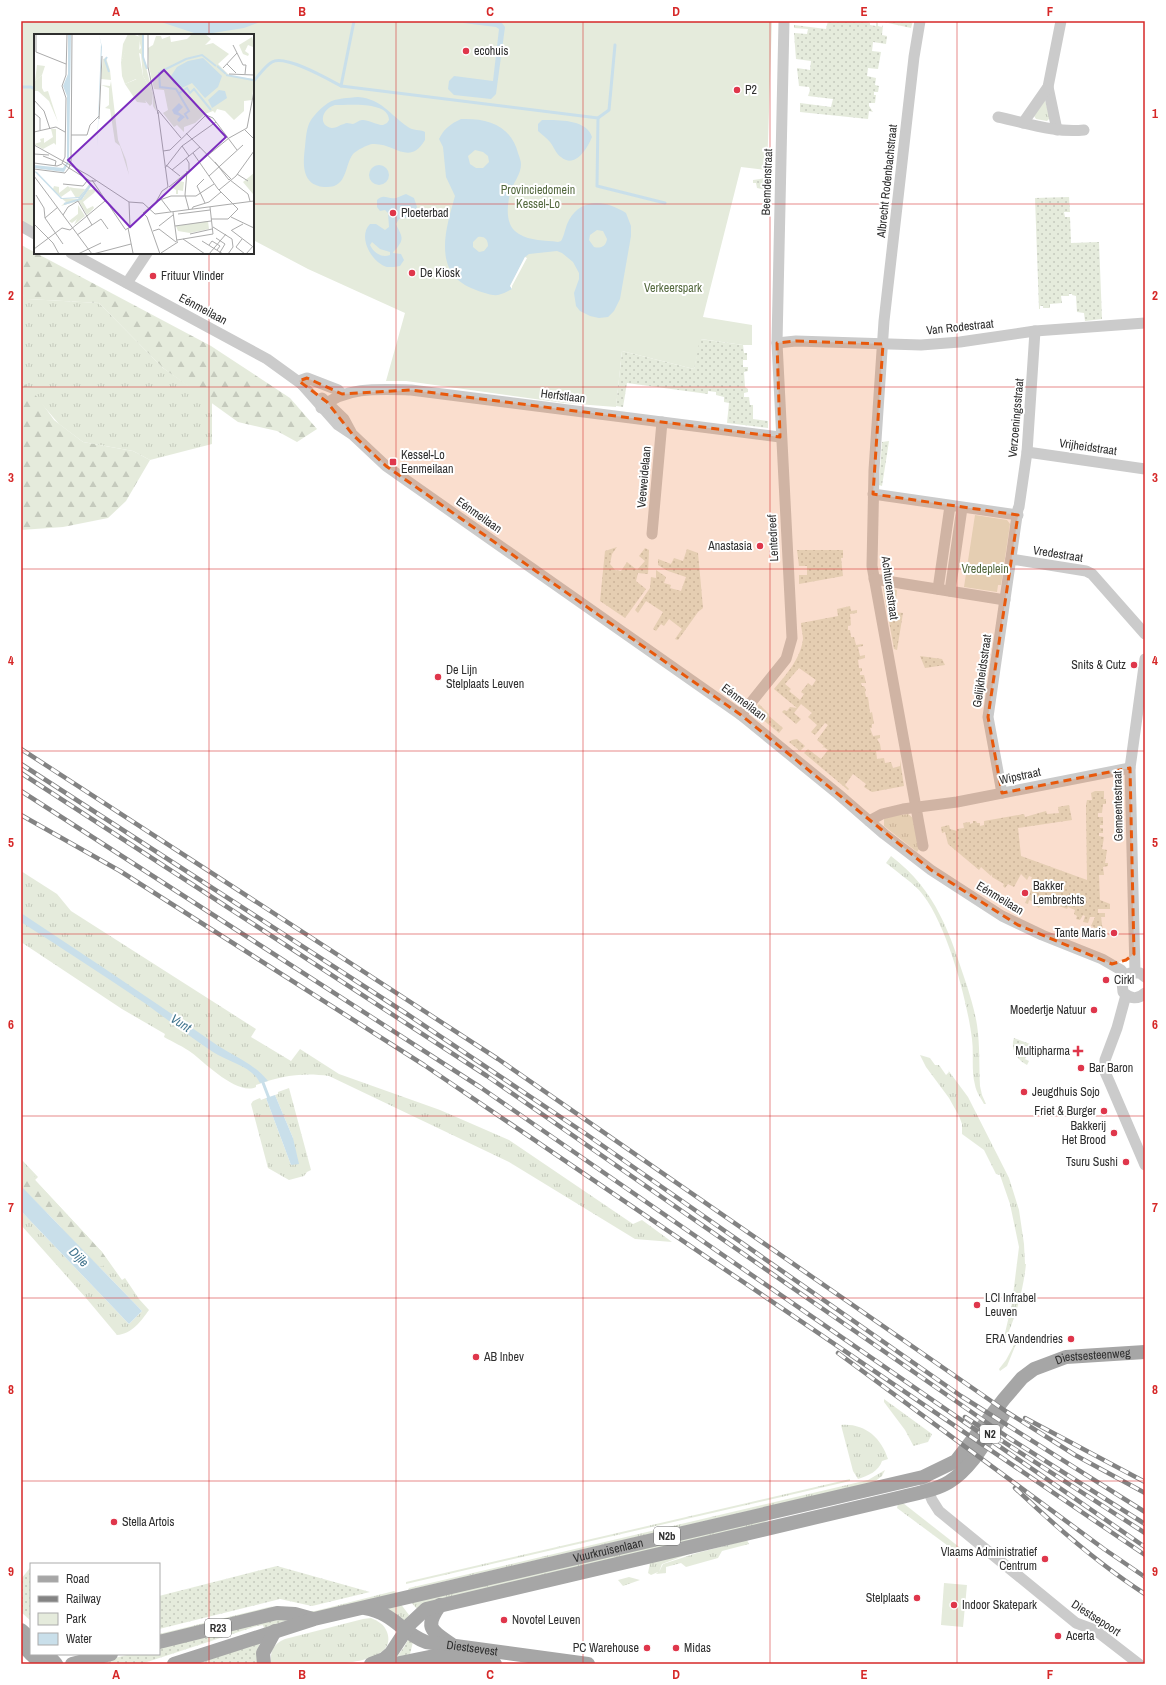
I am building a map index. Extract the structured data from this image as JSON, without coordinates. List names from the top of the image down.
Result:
{
  "streets": {
    "main road": [
      "Diestsesteenweg",
      "N2",
      "N2b",
      "Vuurkruisenlaan",
      "R23",
      "Diestsevest"
    ],
    "street": [
      "Albrecht Rodenbachstraat",
      "Beemdenstraat",
      "Eénmeilaan",
      "Van Rodestraat",
      "Herfstlaan",
      "Verzoeningsstraat",
      "Vrijheidstraat",
      "Veeweidelaan",
      "Lentedreef",
      "Vredestraat",
      "Achturenstraat",
      "Gelijkheidsstraat",
      "Wipstraat",
      "Gemeentestraat",
      "Diestsepoort"
    ]
  },
  "crossings": [
    ["Albrecht Rodenbachstraat", "Van Rodestraat"],
    ["Albrecht Rodenbachstraat", "Achturenstraat"],
    ["Beemdenstraat", "Van Rodestraat"],
    ["Beemdenstraat", "Lentedreef"],
    ["Eénmeilaan", "Herfstlaan"],
    ["Eénmeilaan", "Lentedreef"],
    ["Eénmeilaan", "Wipstraat"],
    ["Eénmeilaan", "Gemeentestraat"],
    ["Van Rodestraat", "Verzoeningsstraat"],
    ["Van Rodestraat", "Lentedreef"],
    ["Van Rodestraat", "Achturenstraat"],
    ["Herfstlaan", "Veeweidelaan"],
    ["Herfstlaan", "Lentedreef"],
    ["Verzoeningsstraat", "Vrijheidstraat"],
    ["Achturenstraat", "Wipstraat"],
    ["Gelijkheidsstraat", "Wipstraat"],
    ["Wipstraat", "Gemeentestraat"],
    ["Diestsesteenweg", "Vuurkruisenlaan"],
    ["Diestsesteenweg", "Diestsepoort"],
    ["N2b", "Vuurkruisenlaan"],
    ["N2b", "Diestsevest"],
    ["Vuurkruisenlaan", "Diestsepoort"],
    ["Vuurkruisenlaan", "R23"],
    ["Vuurkruisenlaan", "Diestsevest"],
    ["R23", "Diestsevest"]
  ],
  "water": ["Vunt", "Dijle"],
  "parks": ["Provinciedomein Kessel-Lo", "Verkeerspark", "Vredeplein"],
  "places": {
    "other": [
      "ecohuis",
      "P2",
      "Ploeterbad",
      "De Kiosk",
      "Frituur Vlinder",
      "Anastasia",
      "Snits & Cutz",
      "De Lijn Stelplaats Leuven",
      "Bakker Lembrechts",
      "Tante Maris",
      "Cirkl",
      "Moedertje Natuur",
      "Bar Baron",
      "Jeugdhuis Sojo",
      "Friet & Burger",
      "Bakkerij Het Brood",
      "Tsuru Sushi",
      "LCI Infrabel Leuven",
      "ERA Vandendries",
      "AB Inbev",
      "Stella Artois",
      "Vlaams Administratief Centrum",
      "Stelplaats",
      "Indoor Skatepark",
      "Novotel Leuven",
      "Acerta",
      "PC Warehouse",
      "Midas"
    ],
    "transit": ["Kessel-Lo Eenmeilaan"],
    "health": ["Multipharma"]
  },
  "legend": [
    "Road",
    "Railway",
    "Park",
    "Water"
  ],
  "grid": {
    "columns": [
      "A",
      "B",
      "C",
      "D",
      "E",
      "F"
    ],
    "rows": [
      "1",
      "2",
      "3",
      "4",
      "5",
      "6",
      "7",
      "8",
      "9"
    ]
  }
}
